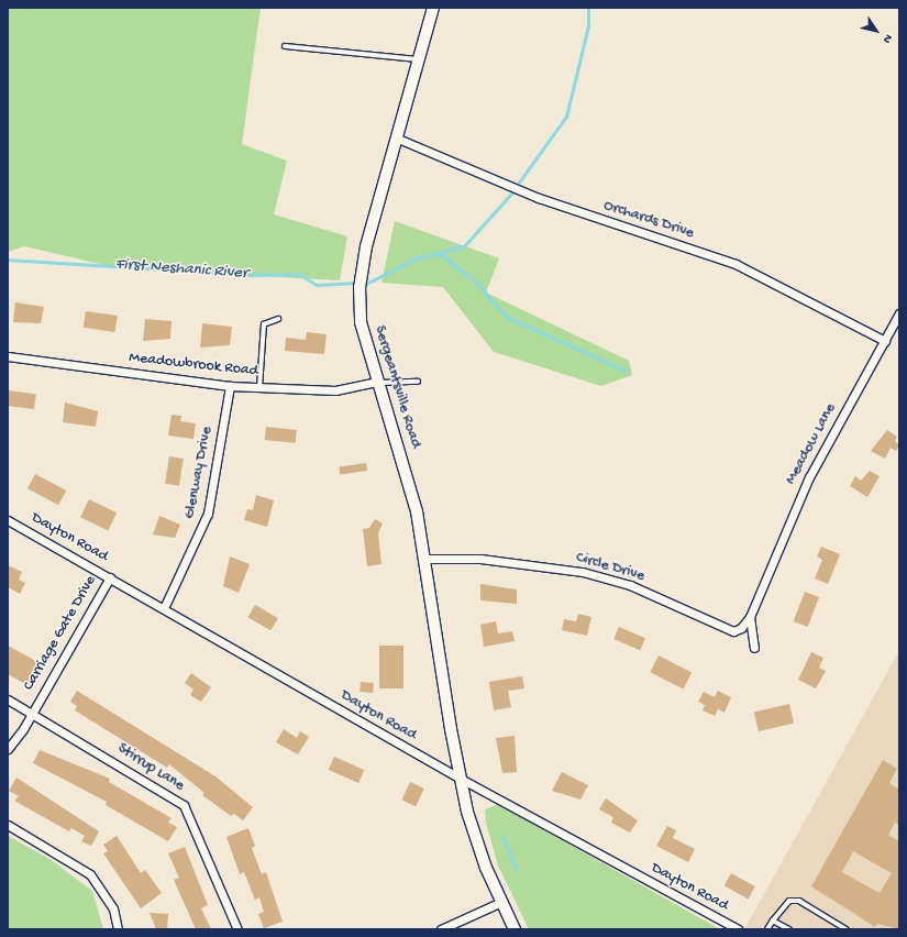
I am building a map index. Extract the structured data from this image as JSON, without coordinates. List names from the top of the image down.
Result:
{
  "streets": {
    "main road": ["Sergeantsville Road"],
    "street": [
      "Orchards Drive",
      "Meadowbrook Road",
      "Meadow Lane",
      "Glenway Drive",
      "Dayton Road",
      "Circle Drive",
      "Carriage Gate Drive",
      "Stirrup Lane"
    ]
  },
  "crossings": [
    ["Orchards Drive", "Sergeantsville Road"],
    ["Orchards Drive", "Meadow Lane"],
    ["Meadowbrook Road", "Sergeantsville Road"],
    ["Meadowbrook Road", "Glenway Drive"],
    ["Sergeantsville Road", "Dayton Road"],
    ["Sergeantsville Road", "Circle Drive"],
    ["Meadow Lane", "Circle Drive"],
    ["Glenway Drive", "Dayton Road"],
    ["Dayton Road", "Carriage Gate Drive"],
    ["Carriage Gate Drive", "Stirrup Lane"]
  ],
  "water": ["First Neshanic River"],
  "north": "bottom right"
}
